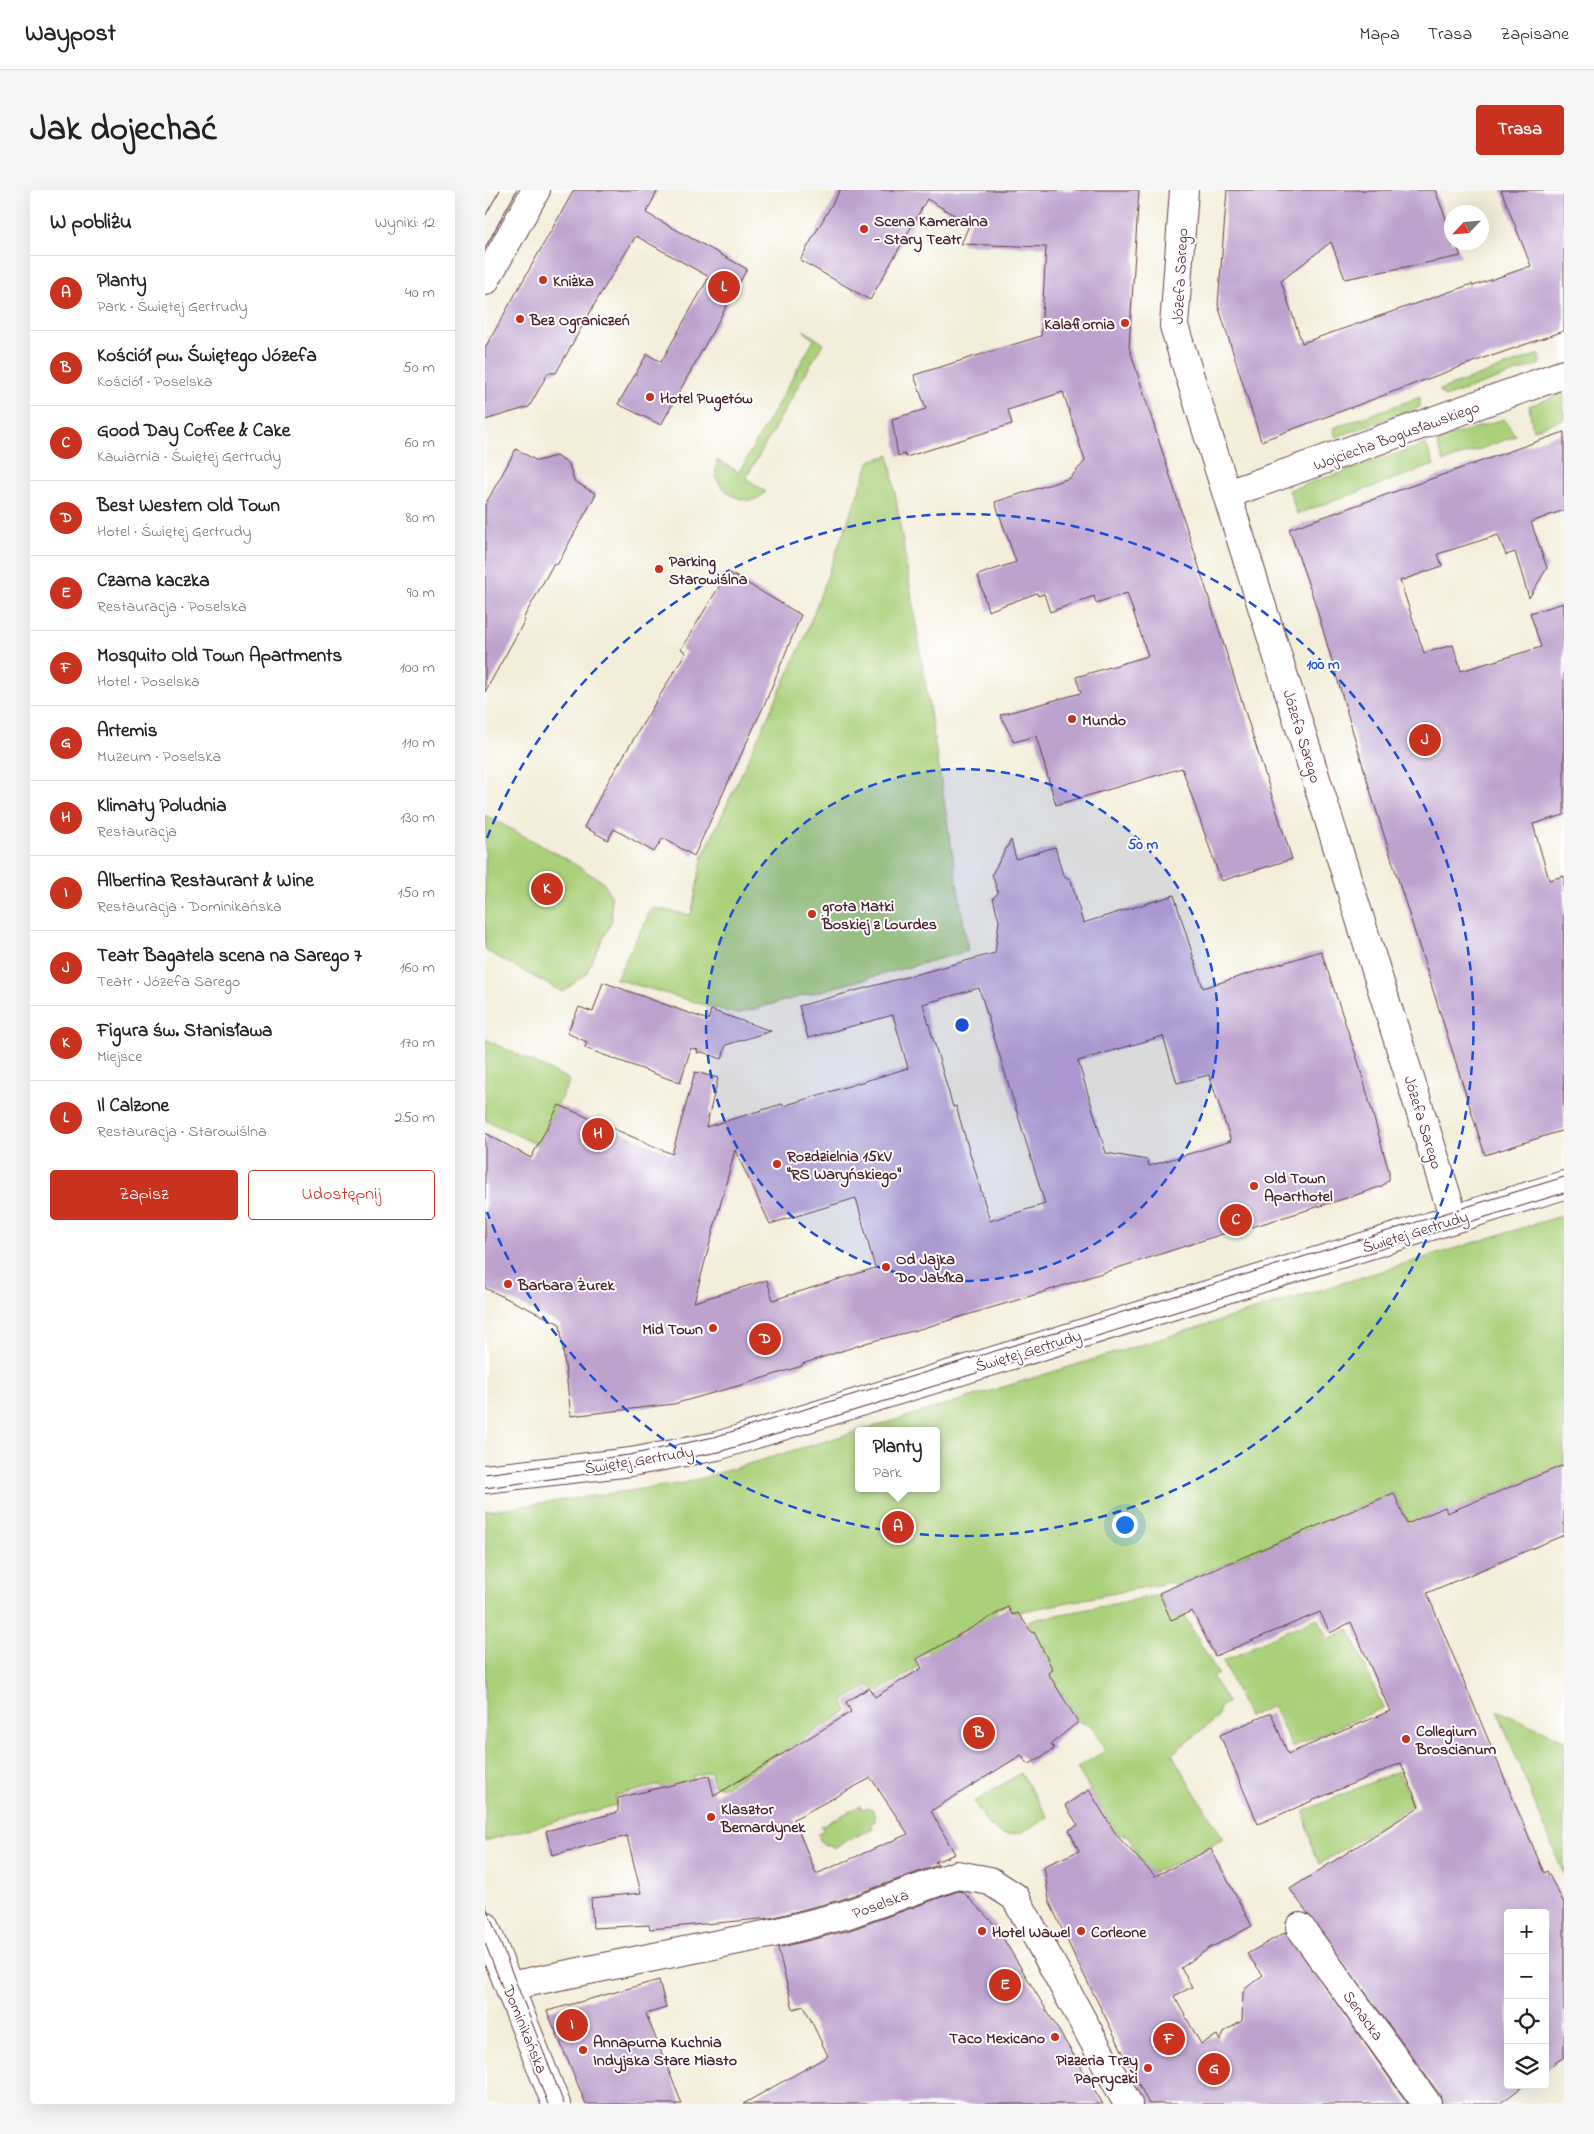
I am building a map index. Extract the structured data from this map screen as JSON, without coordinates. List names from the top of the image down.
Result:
{
  "streets": {
    "street": [
      "Józefa Sarego",
      "Wojciecha Bogusławskiego",
      "Świętej Gertrudy",
      "Poselska",
      "Senacka",
      "Dominikańska"
    ]
  },
  "crossings": [
    ["Józefa Sarego", "Wojciecha Bogusławskiego"],
    ["Józefa Sarego", "Świętej Gertrudy"],
    ["Poselska", "Dominikańska"]
  ],
  "places": [
    "Scena Kameralna - Stary Teatr",
    "Kniżka",
    "Bez Ograniczeń",
    "Kalafiornia",
    "Hotel Pugetów",
    "Parking Starowiślna",
    "Mundo",
    "grota Matki Boskiej z Lourdes",
    "Rozdzielnia 15kV \"RS Waryńskiego\"",
    "Old Town Aparthotel",
    "Od Jajka Do Jabłka",
    "Barbara Żurek",
    "Mid Town",
    "Collegium Broscianum",
    "Klasztor Bernardynek",
    "Hotel Wawel",
    "Corleone",
    "Taco Mexicano",
    "Annapurna Kuchnia Indyjska Stare Miasto",
    "Pizzeria Trzy Papryczki"
  ],
  "north": "bottom left",
  "page": {
    "header": "Waypost",
    "nav": ["Mapa", "Trasa", "Zapisane"],
    "title": "Jak dojechać",
    "buttons": [
      "Trasa",
      ["Zapisz", "Udostępnij"]
    ],
    "heading": ["W pobliżu", "Wyniki: 12"],
    "list": [
      {
        "mark": "A",
        "name": "Planty",
        "note": "Park · Świętej Gertrudy",
        "value": "40 m"
      },
      {
        "mark": "B",
        "name": "Kościół pw. Świętego Józefa",
        "note": "Kościół · Poselska",
        "value": "50 m"
      },
      {
        "mark": "C",
        "name": "Good Day Coffee & Cake",
        "note": "Kawiarnia · Świętej Gertrudy",
        "value": "60 m"
      },
      {
        "mark": "D",
        "name": "Best Western Old Town",
        "note": "Hotel · Świętej Gertrudy",
        "value": "80 m"
      },
      {
        "mark": "E",
        "name": "Czarna kaczka",
        "note": "Restauracja · Poselska",
        "value": "90 m"
      },
      {
        "mark": "F",
        "name": "Mosquito Old Town Apartments",
        "note": "Hotel · Poselska",
        "value": "100 m"
      },
      {
        "mark": "G",
        "name": "Artemis",
        "note": "Muzeum · Poselska",
        "value": "110 m"
      },
      {
        "mark": "H",
        "name": "Klimaty Poludnia",
        "note": "Restauracja",
        "value": "130 m"
      },
      {
        "mark": "I",
        "name": "Albertina Restaurant & Wine",
        "note": "Restauracja · Dominikańska",
        "value": "150 m"
      },
      {
        "mark": "J",
        "name": "Teatr Bagatela scena na Sarego 7",
        "note": "Teatr · Józefa Sarego",
        "value": "160 m"
      },
      {
        "mark": "K",
        "name": "Figura św. Stanisława",
        "note": "Miejsce",
        "value": "170 m"
      },
      {
        "mark": "L",
        "name": "Il Calzone",
        "note": "Restauracja · Starowiślna",
        "value": "250 m"
      }
    ],
    "pins": [
      "L",
      "J",
      "K",
      "H",
      "C",
      "D",
      "A",
      "B",
      "E",
      "I",
      "F",
      "G"
    ],
    "popup": ["Planty", "Park"],
    "map_buttons": ["+", "−"]
  },
  "rings": ["100 m", "50 m"]
}
